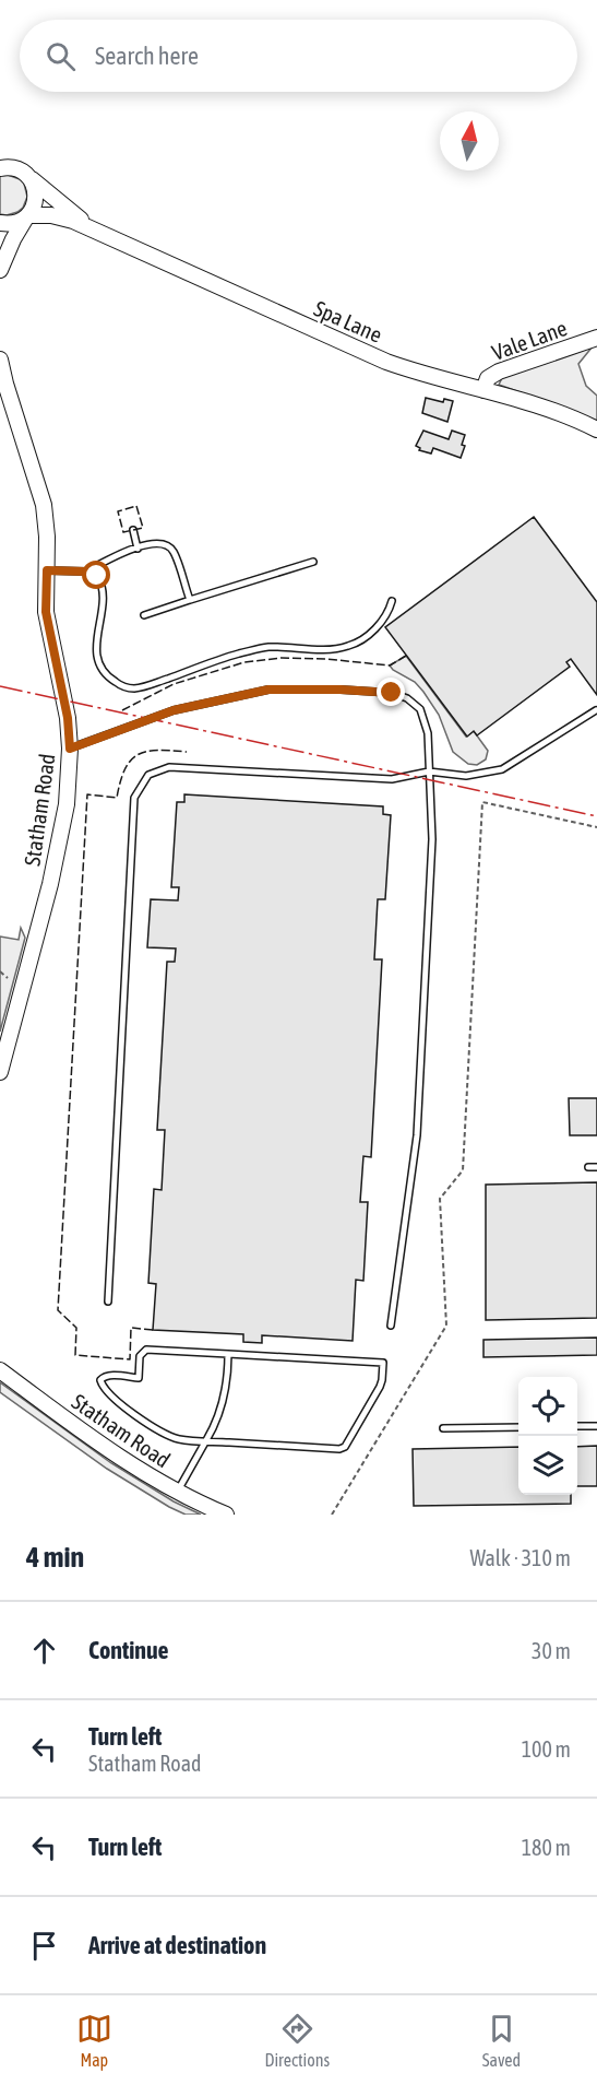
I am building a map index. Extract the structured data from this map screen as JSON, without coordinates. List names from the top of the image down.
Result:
{
  "streets": {
    "street": ["Spa Lane", "Vale Lane", "Statham Road"]
  },
  "crossings": [
    ["Spa Lane", "Vale Lane"]
  ],
  "north": "top",
  "page": {
    "search": "Search here",
    "heading": ["4 min", "Walk · 310 m"],
    "list": [
      ["Continue", "30 m"],
      ["Turn left", "Statham Road", "100 m"],
      ["Turn left", "180 m"],
      "Arrive at destination"
    ],
    "nav": ["Map", "Directions", "Saved"]
  }
}
